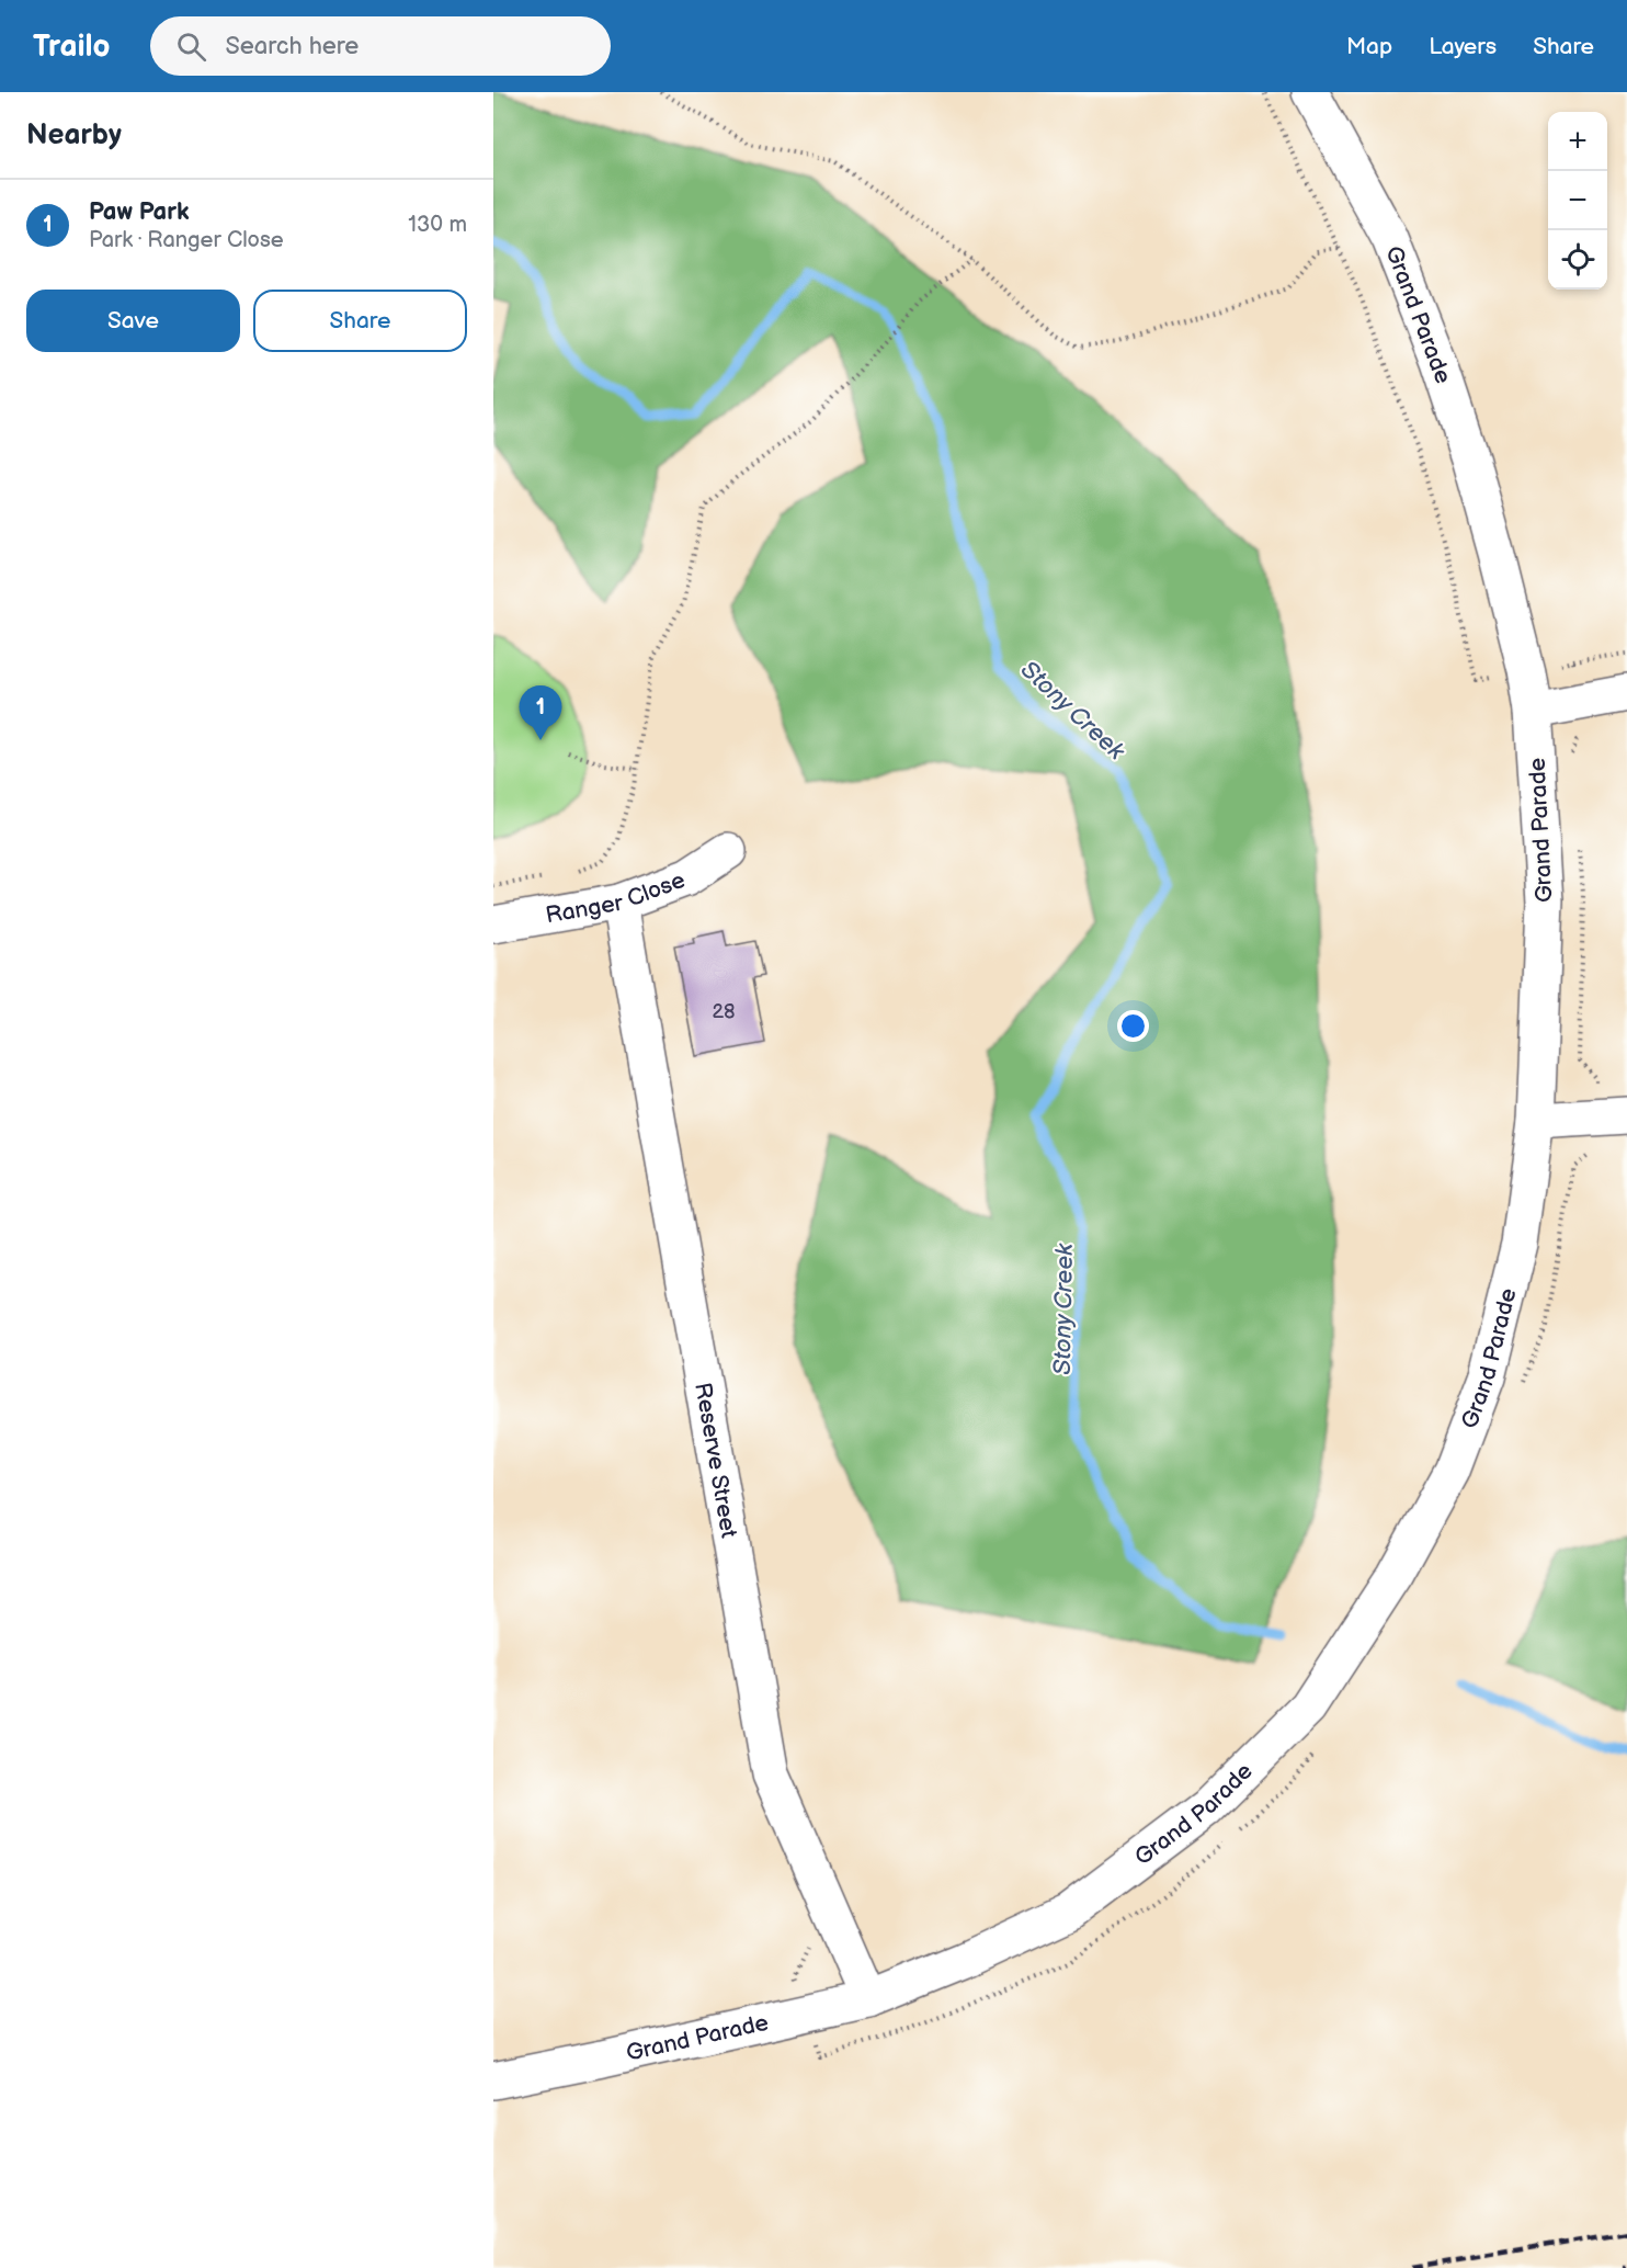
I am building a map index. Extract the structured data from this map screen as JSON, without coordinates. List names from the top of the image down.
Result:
{
  "streets": {
    "street": ["Grand Parade", "Ranger Close", "Reserve Street"]
  },
  "crossings": [
    ["Grand Parade", "Reserve Street"],
    ["Ranger Close", "Reserve Street"]
  ],
  "water": ["Stony Creek"],
  "house_numbers": ["28"],
  "page": {
    "header": "Trailo",
    "search": "Search here",
    "nav": ["Map", "Layers", "Share"],
    "heading": "Nearby",
    "map_buttons": ["+", "−"],
    "list": [
      {
        "mark": "1",
        "name": "Paw Park",
        "note": "Park · Ranger Close",
        "value": "130 m"
      }
    ],
    "buttons": ["Save", "Share"],
    "pins": "1"
  }
}
